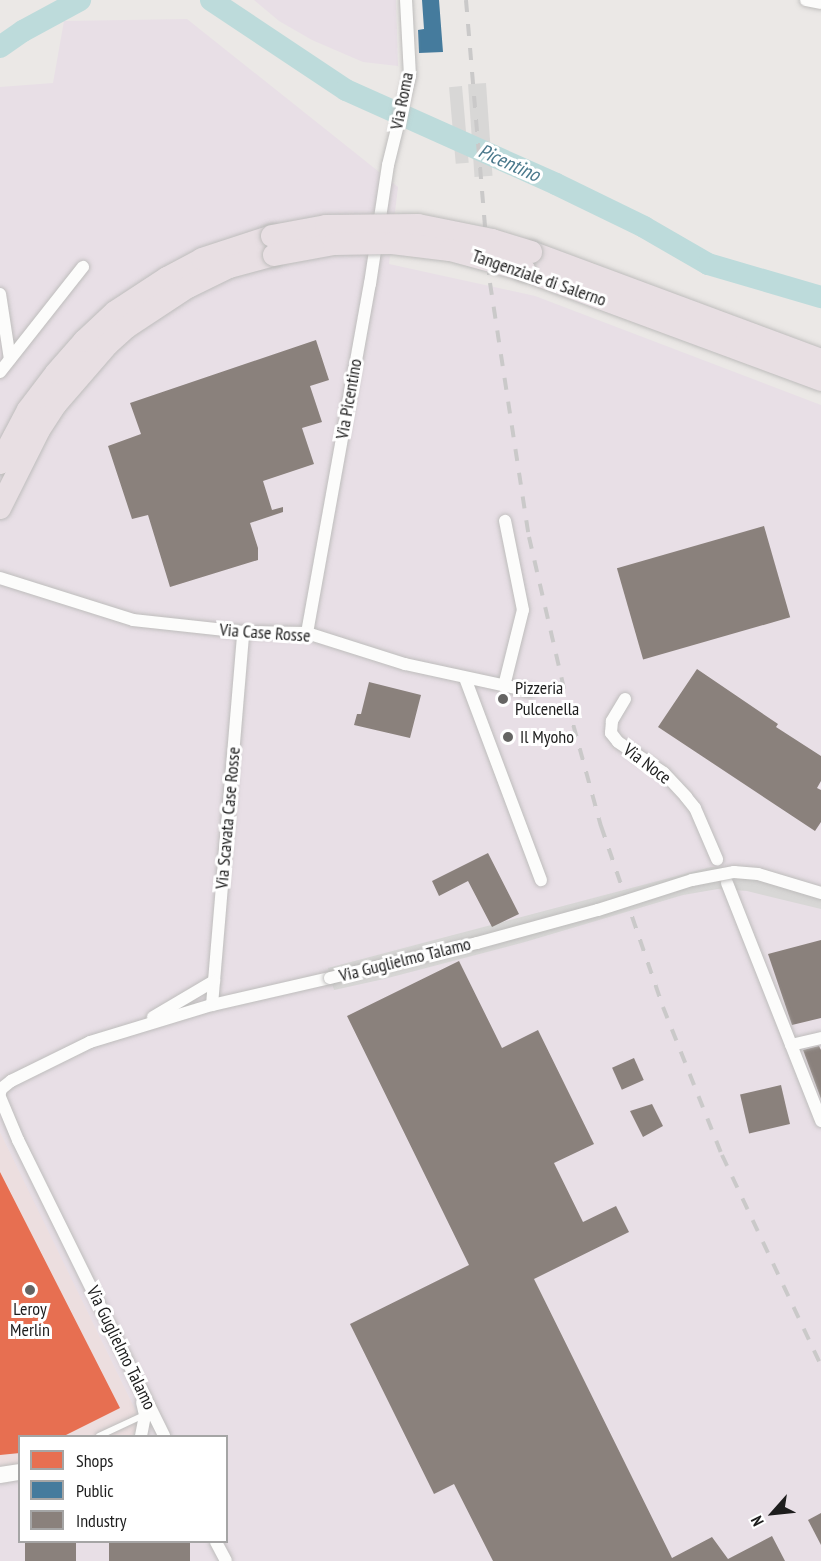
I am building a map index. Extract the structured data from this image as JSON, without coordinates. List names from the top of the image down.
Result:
{
  "streets": {
    "highway": ["Tangenziale di Salerno"],
    "street": [
      "Via Roma",
      "Via Picentino",
      "Via Case Rosse",
      "Via Noce",
      "Via Scavata Case Rosse",
      "Via Guglielmo Talamo"
    ]
  },
  "crossings": [
    ["Via Roma", "Via Picentino"],
    ["Via Picentino", "Via Case Rosse"],
    ["Via Case Rosse", "Via Scavata Case Rosse"],
    ["Via Scavata Case Rosse", "Via Guglielmo Talamo"]
  ],
  "water": ["Picentino"],
  "places": ["Pizzeria Pulcenella", "Il Myoho", "Leroy Merlin"],
  "legend": ["Shops", "Public", "Industry"],
  "north": "bottom left"
}
